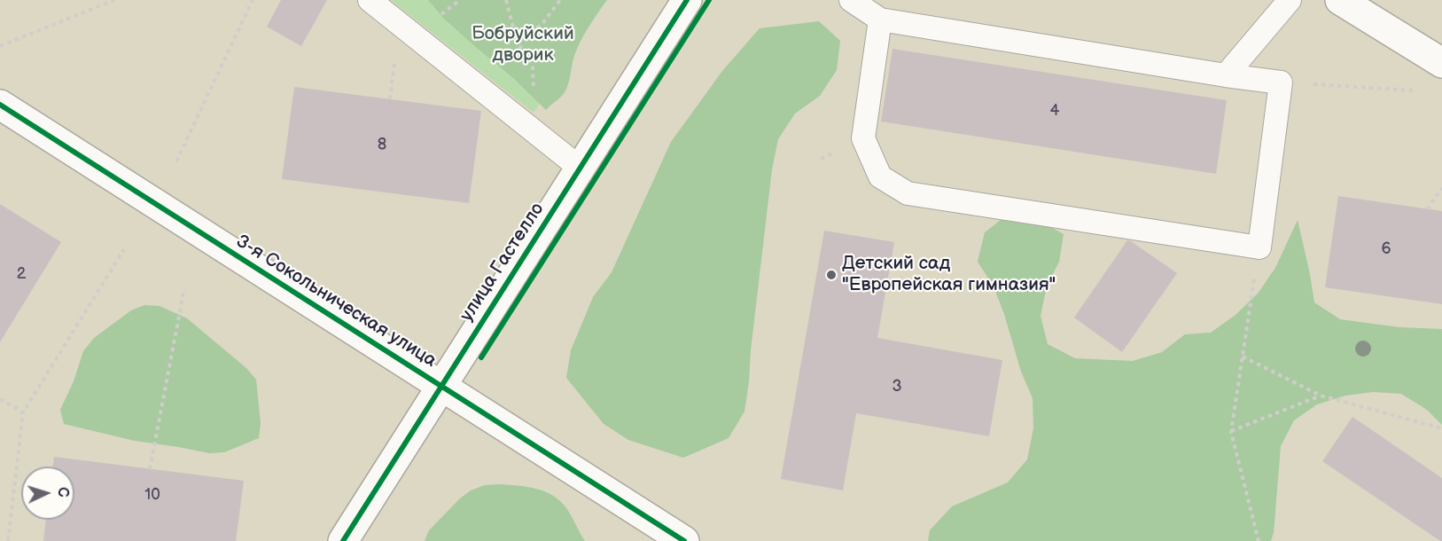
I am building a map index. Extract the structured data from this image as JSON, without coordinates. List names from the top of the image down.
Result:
{
  "streets": {
    "street": ["улица Гастелло", "3-я Сокольническая улица"]
  },
  "crossings": [
    ["улица Гастелло", "3-я Сокольническая улица"]
  ],
  "parks": ["Бобруйский дворик"],
  "places": ["Детский сад \"Европейская гимназия\""],
  "house_numbers": [
    "4",
    "8",
    "6",
    "2",
    "3",
    "10"
  ],
  "north": "right"
}
